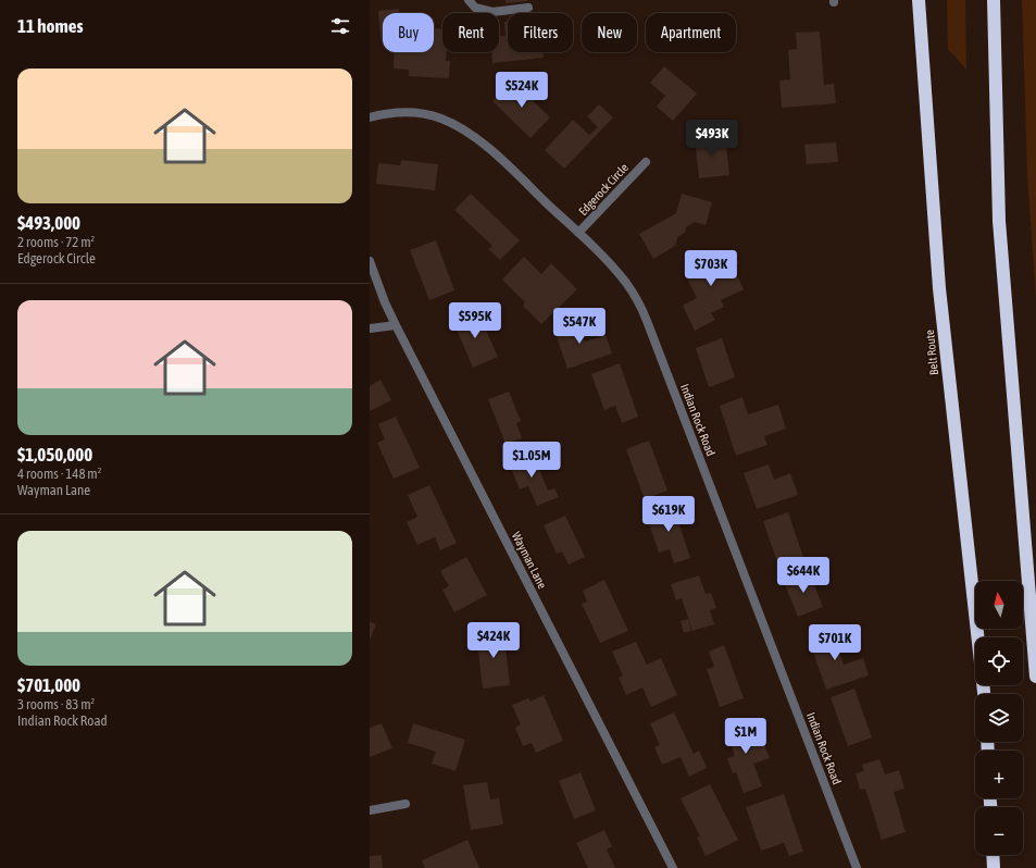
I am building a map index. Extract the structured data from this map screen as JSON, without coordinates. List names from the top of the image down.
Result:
{
  "streets": {
    "highway": ["Belt Route"],
    "street": ["Edgerock Circle", "Indian Rock Road", "Wayman Lane"]
  },
  "crossings": [
    ["Edgerock Circle", "Indian Rock Road"]
  ],
  "north": "top",
  "page": {
    "heading": "11 homes",
    "chip": [
      "Buy",
      "Rent",
      "Filters",
      "New",
      "Apartment"
    ],
    "list": [
      {
        "name": "$493,000",
        "note": "2 rooms · 72 m² · Edgerock Circle"
      },
      {
        "name": "$1,050,000",
        "note": "4 rooms · 148 m² · Wayman Lane"
      },
      {
        "name": "$701,000",
        "note": "3 rooms · 83 m² · Indian Rock Road"
      }
    ],
    "price": [
      "$524K",
      "$493K",
      "$703K",
      "$595K",
      "$547K",
      "$1.05M",
      "$619K",
      "$644K",
      "$424K",
      "$701K",
      "$1M"
    ],
    "map_buttons": ["+", "−"]
  }
}
